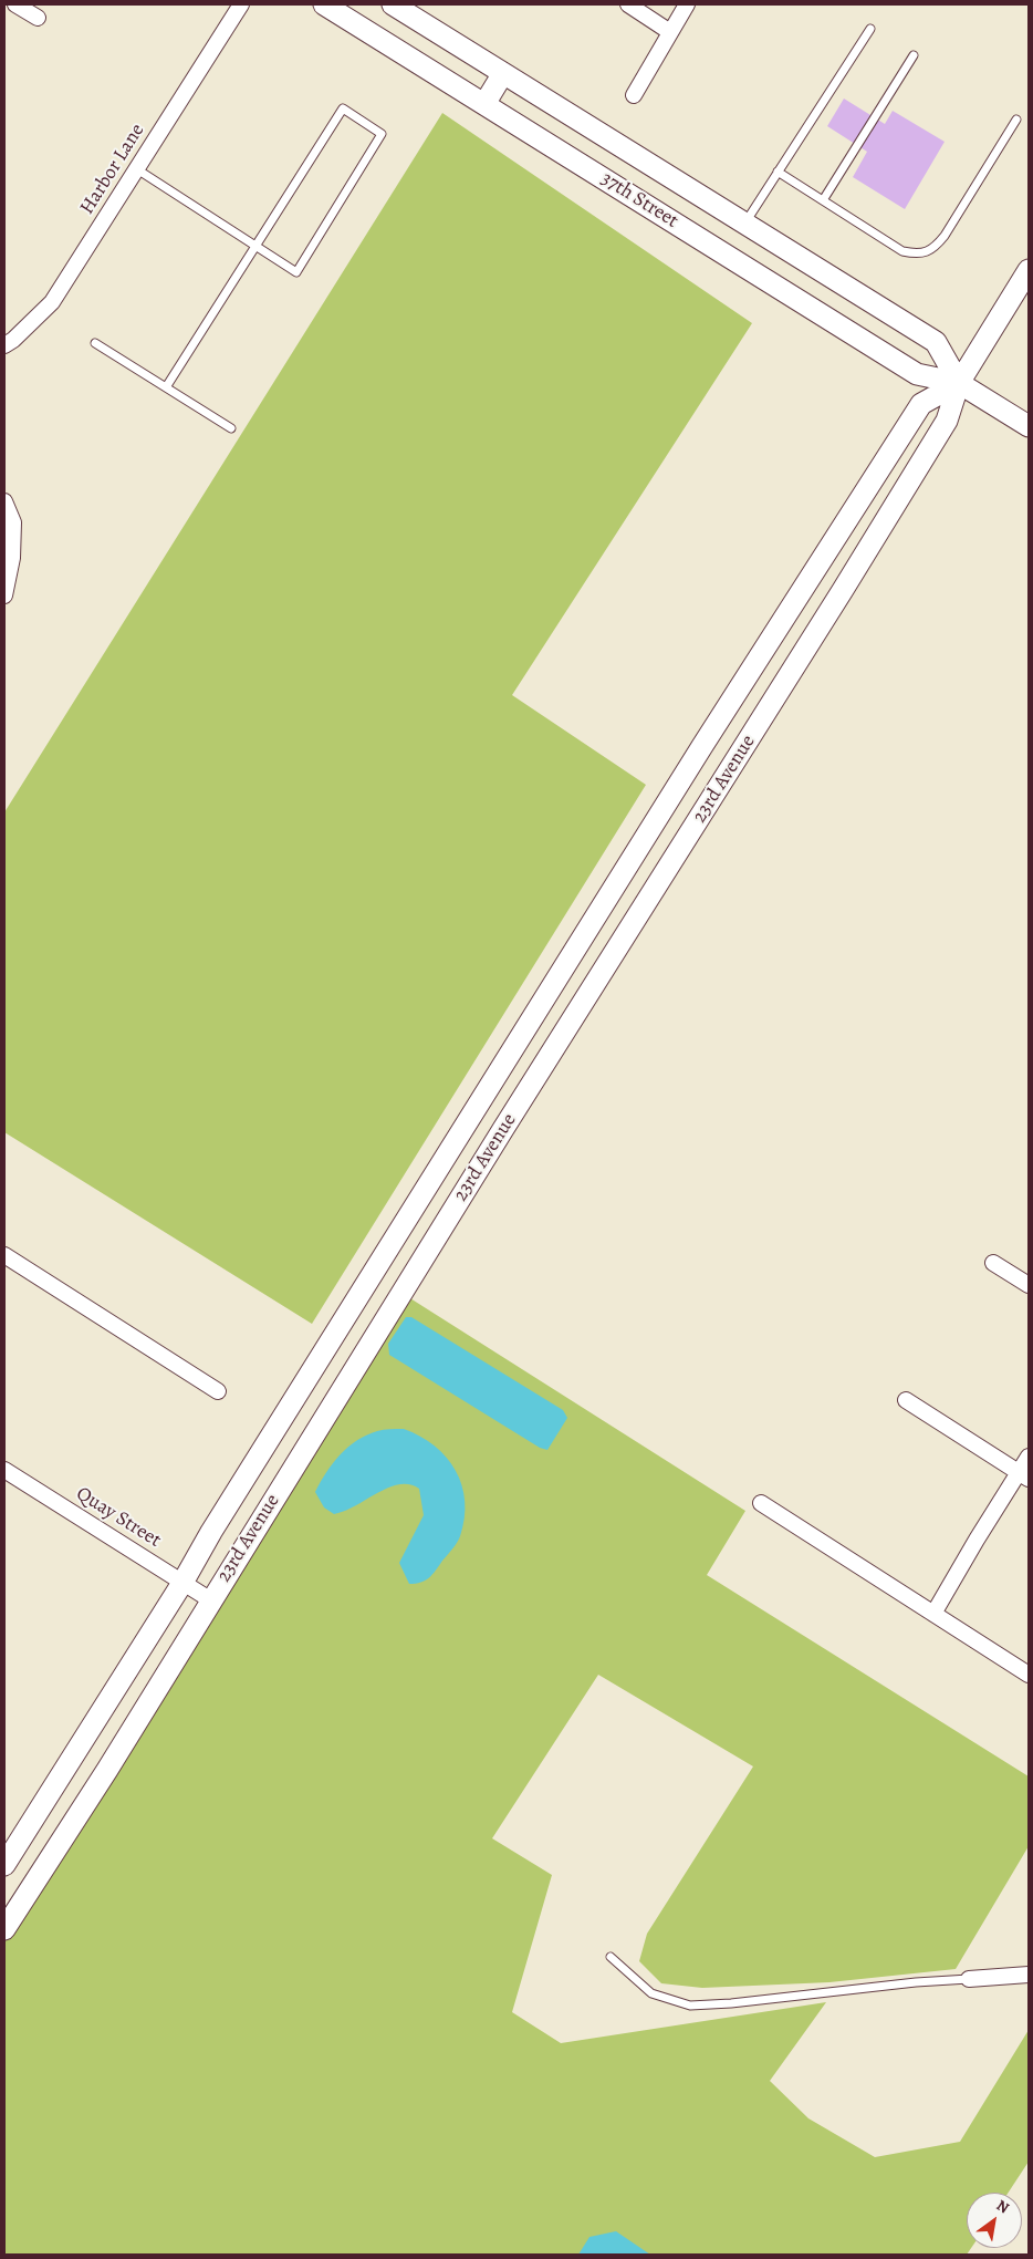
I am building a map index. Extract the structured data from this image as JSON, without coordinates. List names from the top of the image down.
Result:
{
  "streets": {
    "main road": ["37th Street", "23rd Avenue"],
    "street": ["Harbor Lane", "Quay Street"]
  },
  "crossings": [
    ["37th Street", "23rd Avenue"],
    ["23rd Avenue", "Quay Street"]
  ],
  "north": "top right"
}
